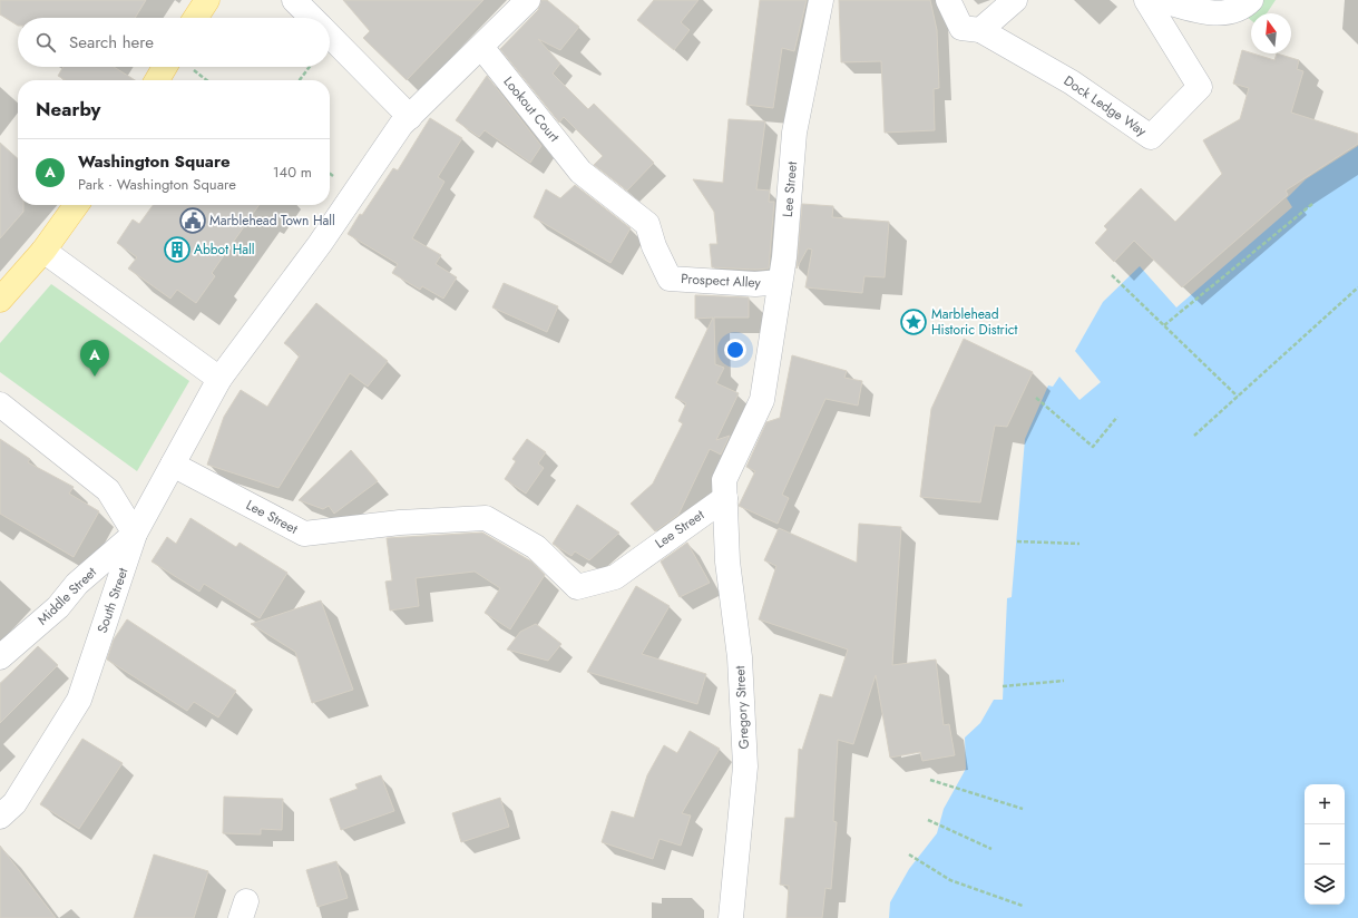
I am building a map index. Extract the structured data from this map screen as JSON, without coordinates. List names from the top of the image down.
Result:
{
  "streets": {
    "street": [
      "Dock Ledge Way",
      "Lookout Court",
      "Lee Street",
      "Prospect Alley",
      "Middle Street",
      "South Street",
      "Gregory Street"
    ]
  },
  "crossings": [
    ["Lookout Court", "Prospect Alley"],
    ["Lookout Court", "South Street"],
    ["Lee Street", "Prospect Alley"],
    ["Lee Street", "South Street"],
    ["Lee Street", "Gregory Street"],
    ["Middle Street", "South Street"]
  ],
  "places": {
    "public building": ["Marblehead Town Hall"],
    "building": ["Abbot Hall"],
    "place": ["Marblehead Historic District"]
  },
  "north": "top",
  "page": {
    "search": "Search here",
    "heading": "Nearby",
    "list": [
      {
        "mark": "A",
        "name": "Washington Square",
        "note": "Park · Washington Square",
        "value": "140 m"
      }
    ],
    "pins": "A",
    "map_buttons": ["+", "−"]
  }
}
